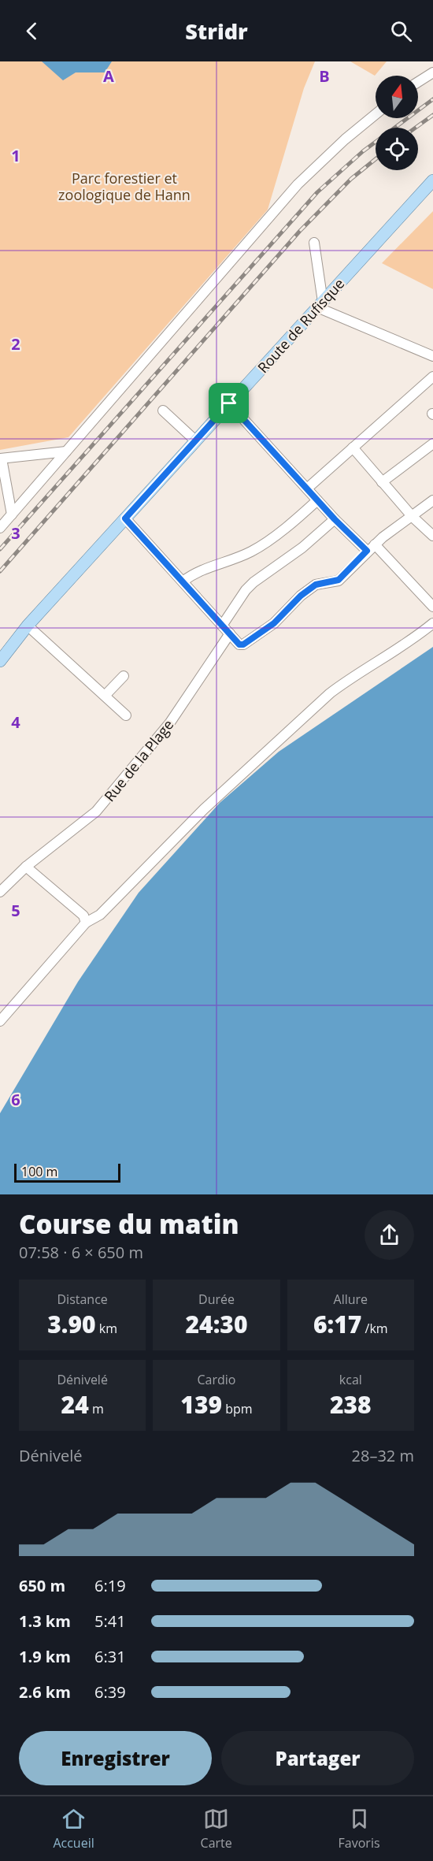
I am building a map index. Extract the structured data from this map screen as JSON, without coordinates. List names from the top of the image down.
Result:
{
  "streets": {
    "main road": ["Route de Rufisque"],
    "street": ["Rue de la Plage"]
  },
  "parks": ["Parc forestier et zoologique de Hann"],
  "scale_bar": "100 m",
  "north": "top",
  "page": {
    "header": "Stridr",
    "scale": "100 m",
    "heading": ["Course du matin", "07:58 · 6 × 650 m"],
    "stats": [
      ["Distance", "3.90 km"],
      ["Durée", "24:30"],
      ["Allure", "6:17 /km"],
      ["Dénivelé", "24 m"],
      ["Cardio", "139 bpm"],
      ["kcal", "238"]
    ],
    "chart": ["Dénivelé", "28–32 m"],
    "list": [
      {
        "name": "650 m",
        "note": "6:19"
      },
      {
        "name": "1.3 km",
        "note": "5:41"
      },
      {
        "name": "1.9 km",
        "note": "6:31"
      },
      {
        "name": "2.6 km",
        "note": "6:39"
      }
    ],
    "buttons": ["Enregistrer", "Partager"],
    "tabs": ["Accueil", "Carte", "Favoris"]
  },
  "grid": {
    "columns": ["A", "B"],
    "rows": [
      "1",
      "2",
      "3",
      "4",
      "5",
      "6"
    ]
  }
}
